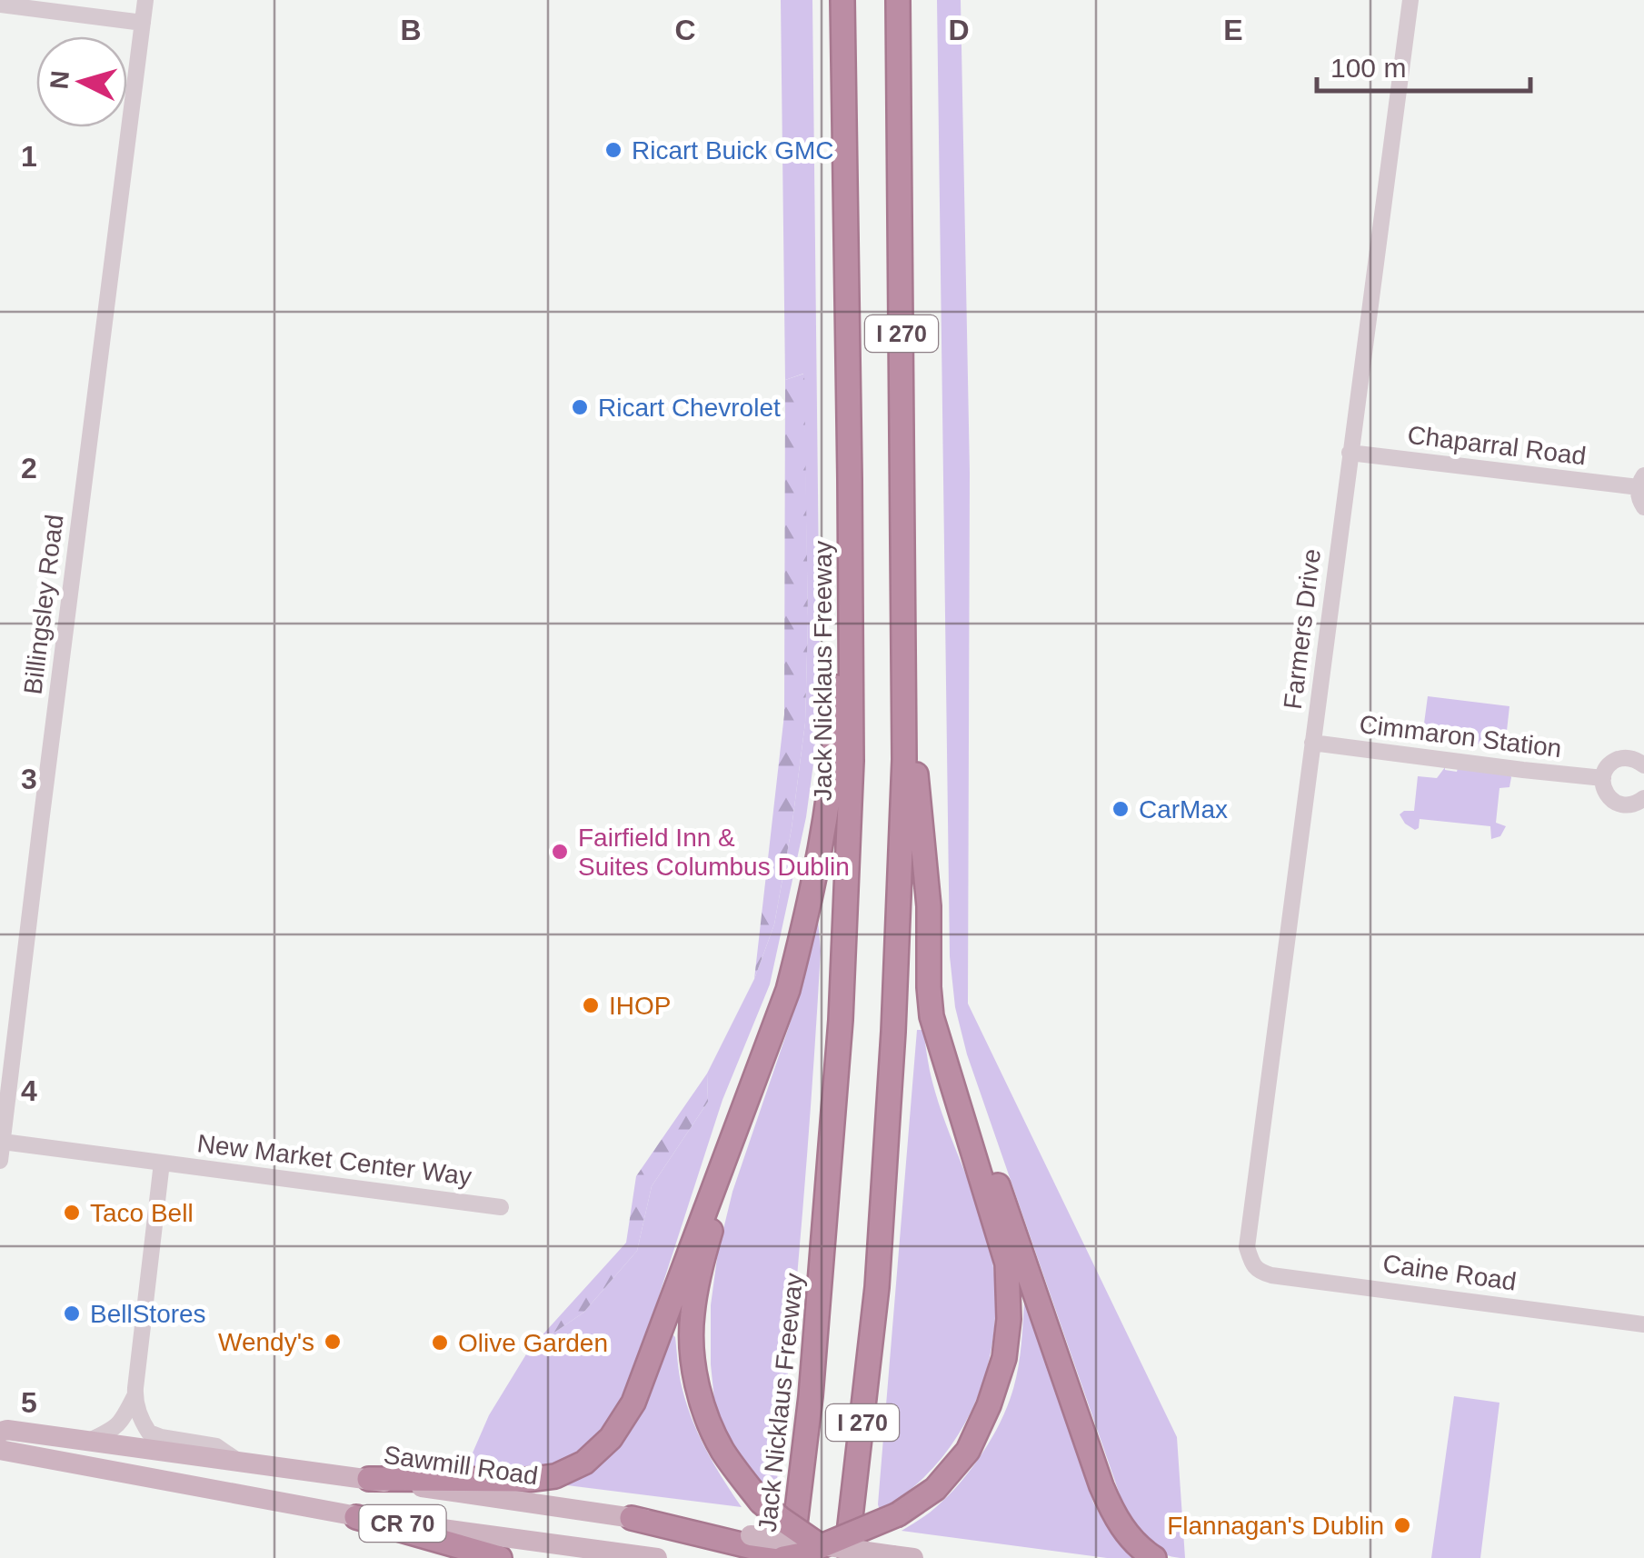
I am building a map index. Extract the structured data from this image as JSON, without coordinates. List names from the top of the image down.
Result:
{
  "streets": {
    "highway": ["I 270", "Jack Nicklaus Freeway"],
    "main road": ["Sawmill Road", "CR 70"],
    "street": [
      "Chaparral Road",
      "Billingsley Road",
      "Farmers Drive",
      "Cimmaron Station",
      "New Market Center Way",
      "Caine Road"
    ]
  },
  "crossings": [
    ["Chaparral Road", "Farmers Drive"],
    ["Billingsley Road", "New Market Center Way"],
    ["Farmers Drive", "Cimmaron Station"],
    ["Farmers Drive", "Caine Road"],
    ["New Market Center Way", "Sawmill Road"]
  ],
  "places": [
    "Ricart Buick GMC",
    "Ricart Chevrolet",
    "CarMax",
    "Fairfield Inn & Suites Columbus Dublin",
    "IHOP",
    "Taco Bell",
    "BellStores",
    "Wendy's",
    "Olive Garden",
    "Flannagan's Dublin"
  ],
  "scale_bar": "100 m",
  "north": "left",
  "grid": {
    "columns": [
      "B",
      "C",
      "D",
      "E"
    ],
    "rows": [
      "1",
      "2",
      "3",
      "4",
      "5"
    ]
  }
}
